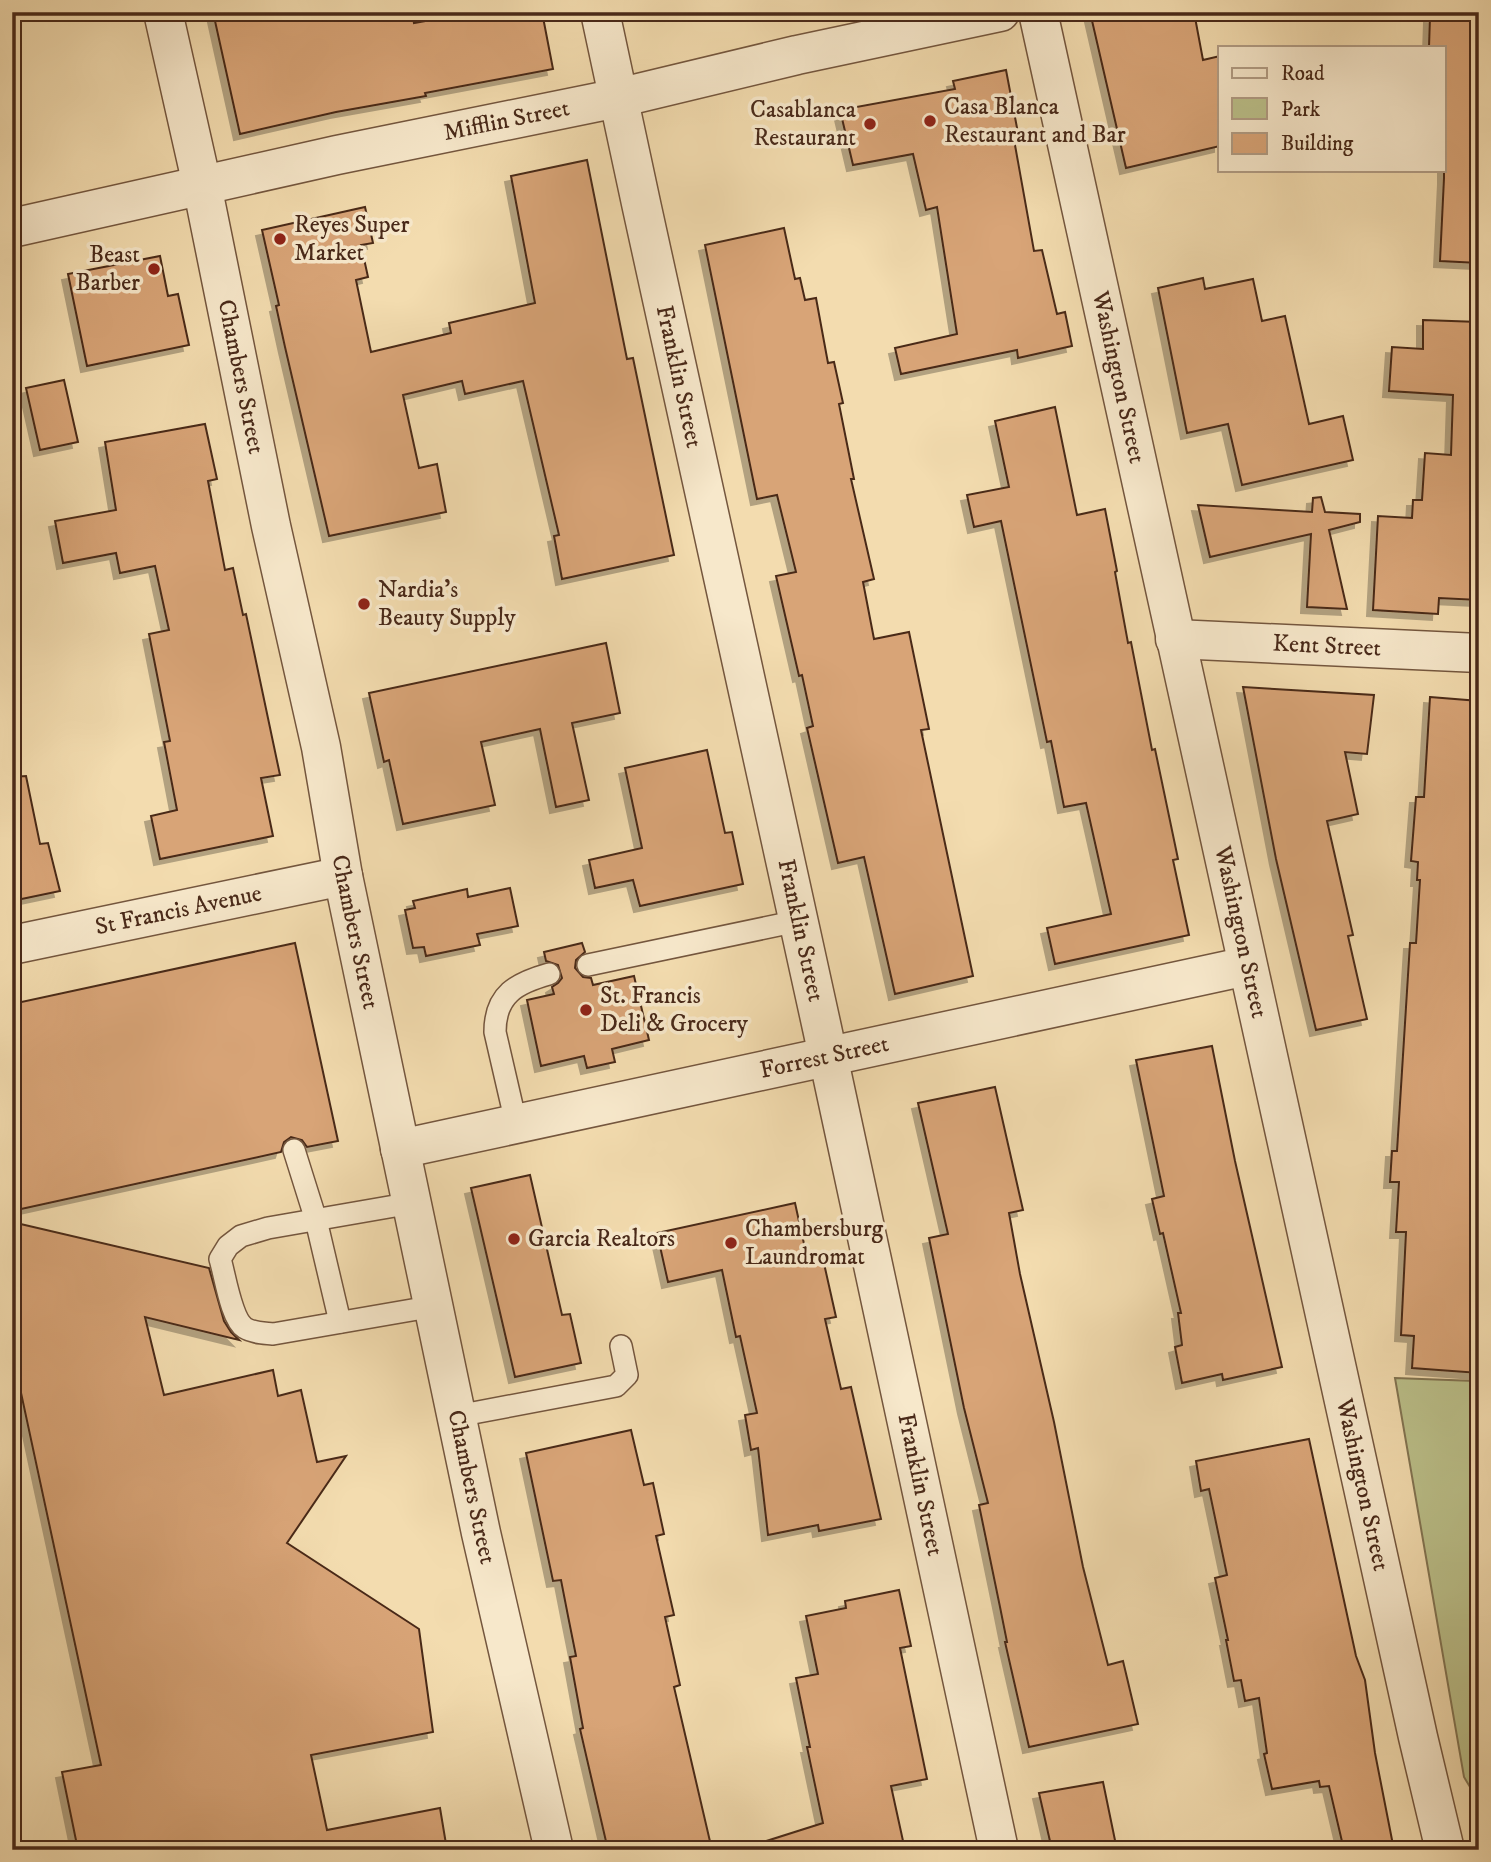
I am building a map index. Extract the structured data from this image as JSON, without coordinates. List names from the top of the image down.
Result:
{
  "streets": {
    "street": [
      "Mifflin Street",
      "Chambers Street",
      "Franklin Street",
      "Washington Street",
      "Kent Street",
      "St Francis Avenue",
      "Forrest Street"
    ]
  },
  "crossings": [
    ["Mifflin Street", "Chambers Street"],
    ["Mifflin Street", "Franklin Street"],
    ["Chambers Street", "St Francis Avenue"],
    ["Chambers Street", "Forrest Street"],
    ["Franklin Street", "Forrest Street"],
    ["Washington Street", "Kent Street"],
    ["Washington Street", "Forrest Street"]
  ],
  "places": [
    "Casa Blanca Restaurant and Bar",
    "Casablanca Restaurant",
    "Reyes Super Market",
    "Beast Barber",
    "Nardia's Beauty Supply",
    "St. Francis Deli & Grocery",
    "Garcia Realtors",
    "Chambersburg Laundromat"
  ],
  "legend": ["Road", "Park", "Building"]
}
